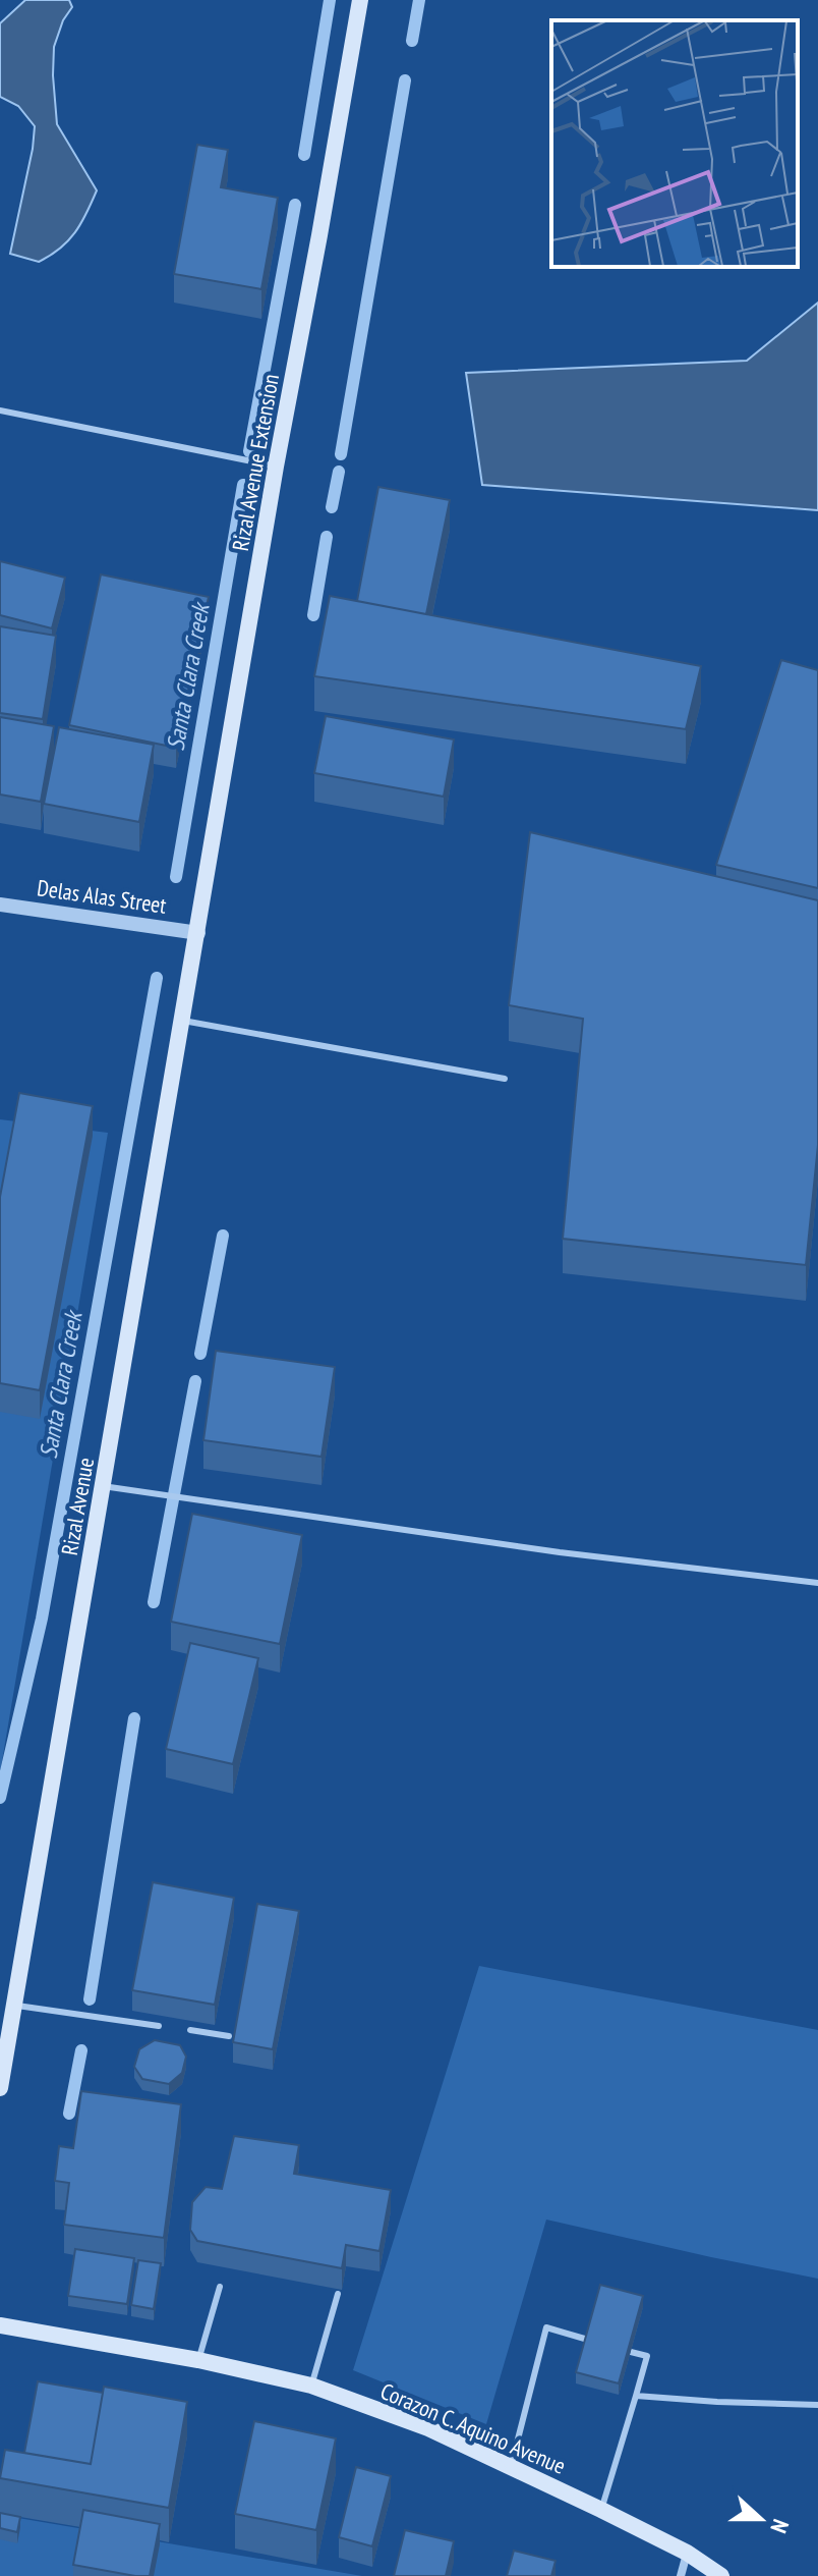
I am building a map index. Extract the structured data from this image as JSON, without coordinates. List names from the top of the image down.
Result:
{
  "streets": {
    "main road": ["Rizal Avenue Extension", "Rizal Avenue", "Corazon C. Aquino Avenue"],
    "street": ["Delas Alas Street"]
  },
  "crossings": [
    ["Rizal Avenue Extension", "Delas Alas Street"],
    ["Rizal Avenue Extension", "Rizal Avenue"],
    ["Delas Alas Street", "Rizal Avenue"]
  ],
  "water": ["Santa Clara Creek"],
  "north": "right"
}
